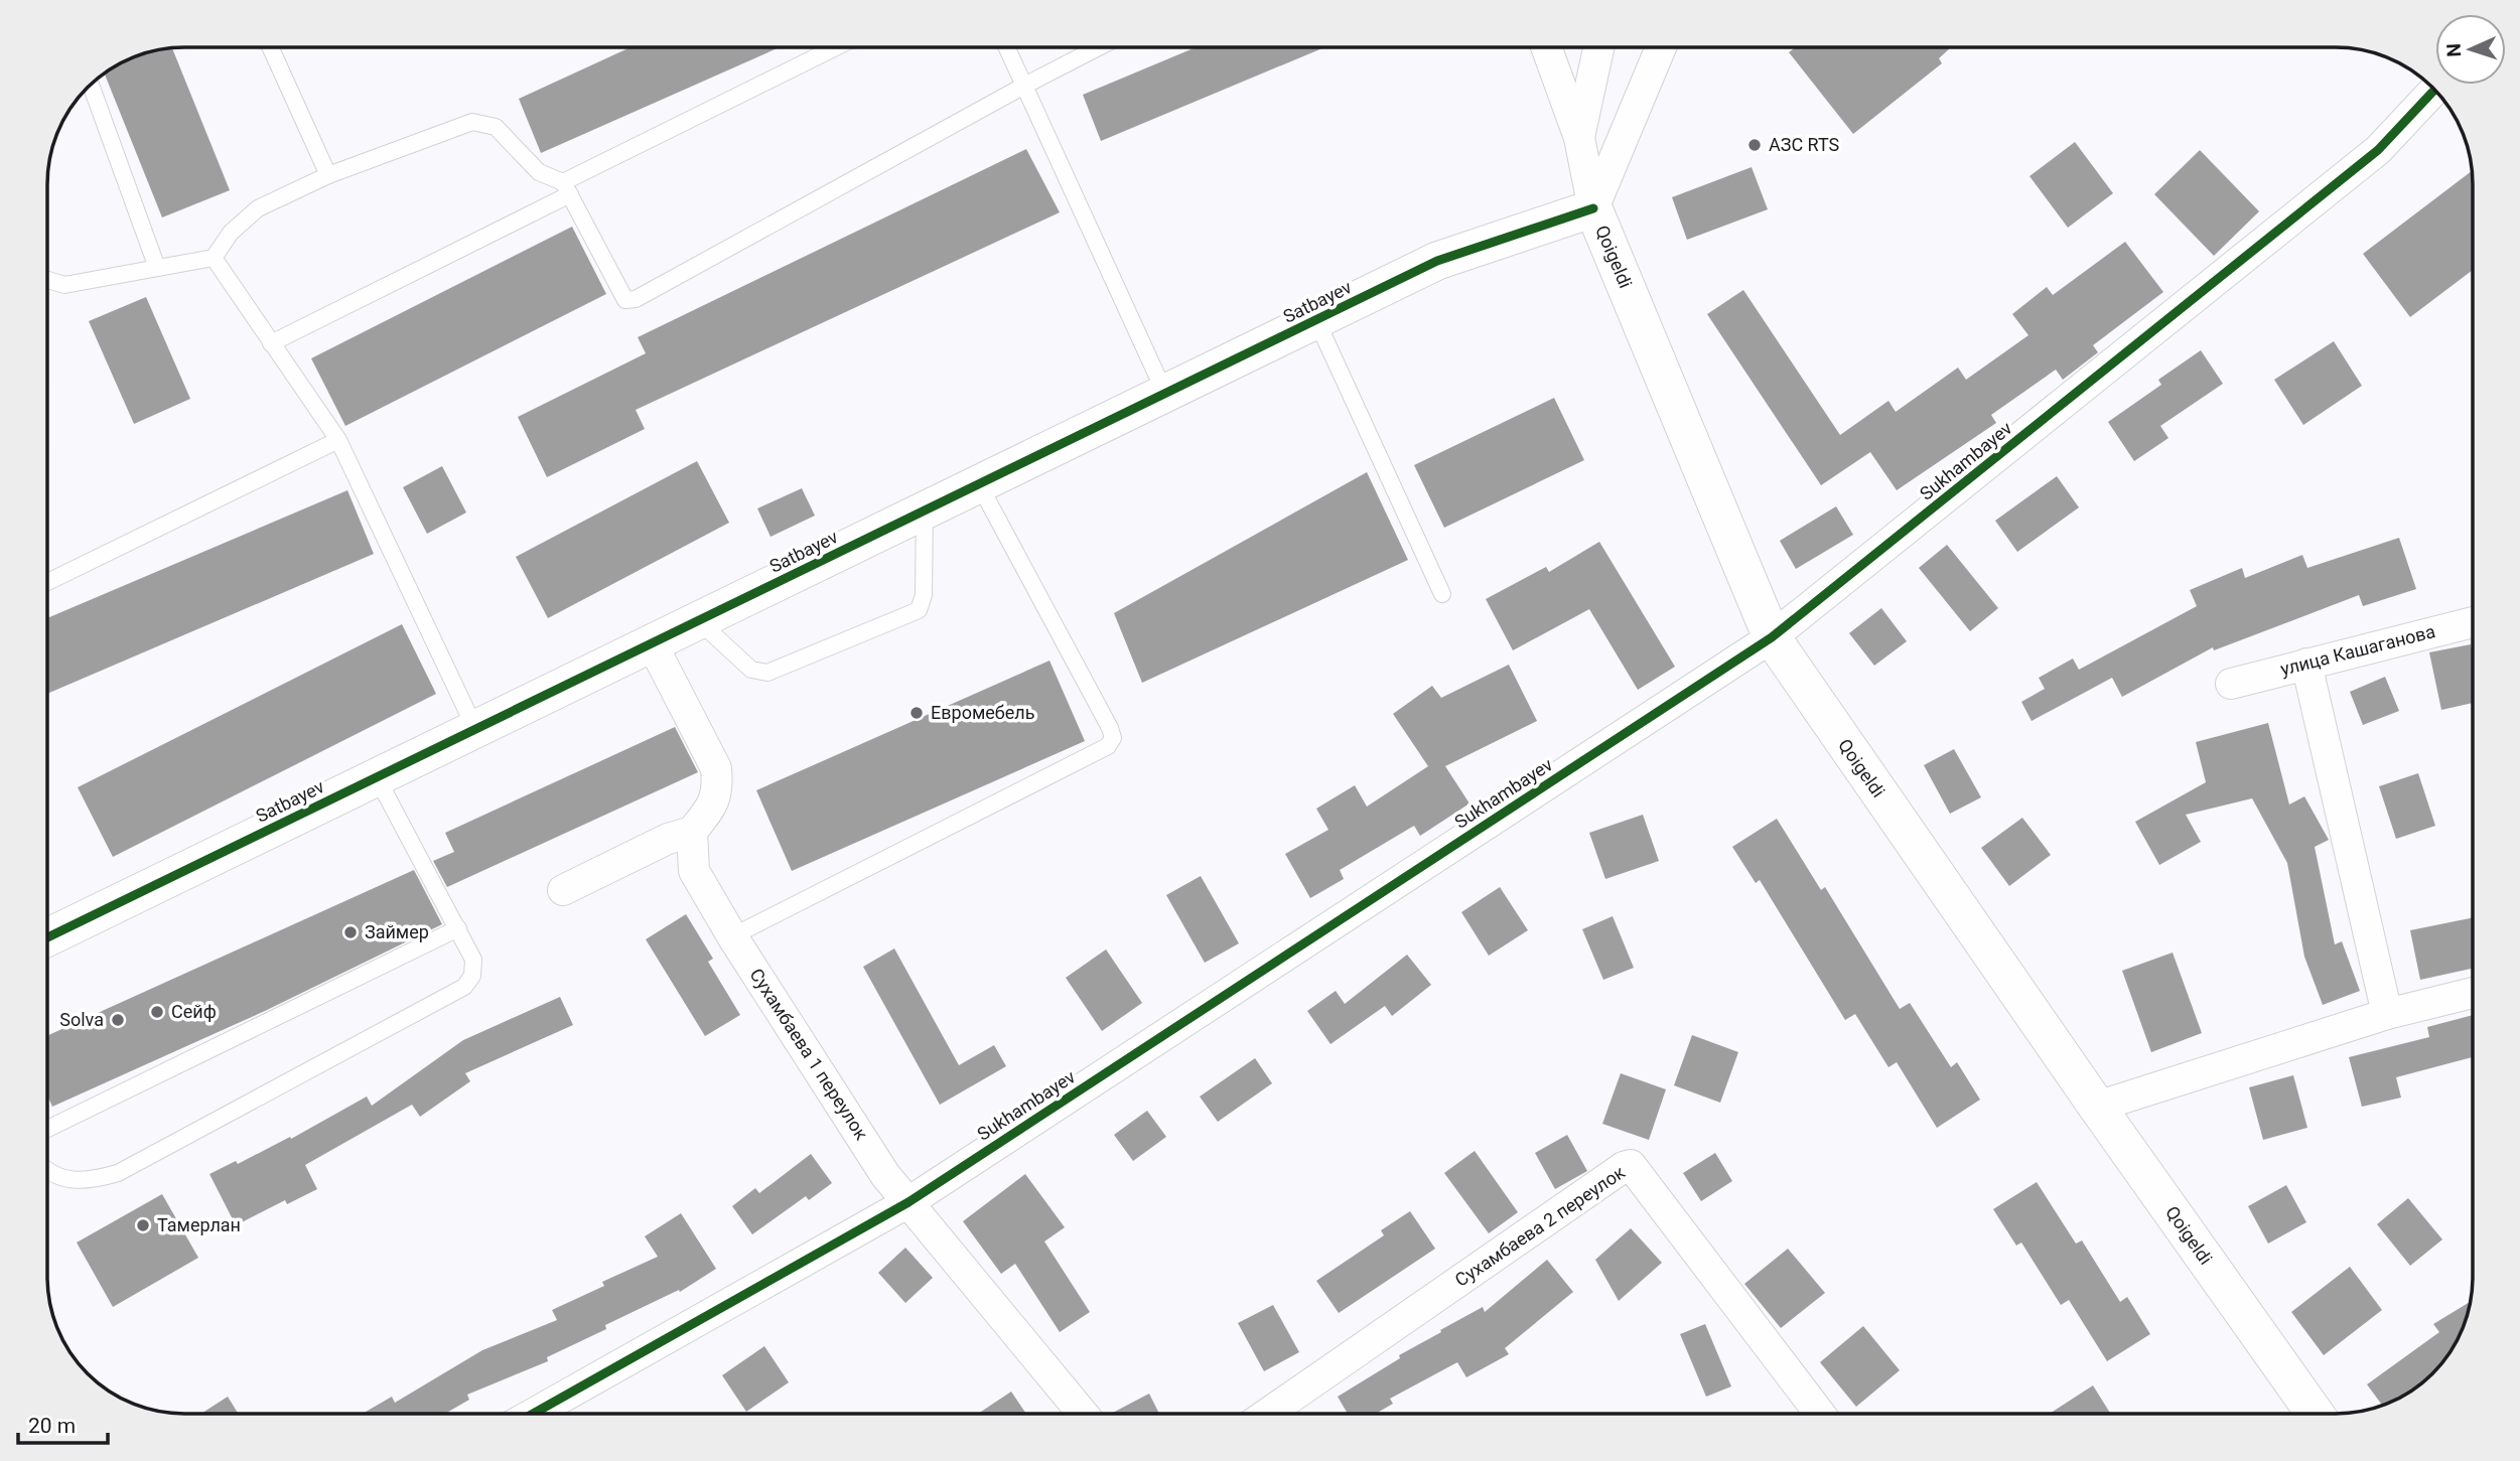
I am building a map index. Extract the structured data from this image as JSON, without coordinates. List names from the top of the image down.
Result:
{
  "streets": {
    "street": [
      "Qoigeldi",
      "Satbayev",
      "Sukhambayev",
      "улица Кашаганова",
      "Сухамбаева 1 переулок",
      "Сухамбаева 2 переулок"
    ]
  },
  "crossings": [
    ["Qoigeldi", "Satbayev"],
    ["Qoigeldi", "Sukhambayev"],
    ["Sukhambayev", "Сухамбаева 1 переулок"]
  ],
  "places": [
    "АЗС RTS",
    "Евромебель",
    "Займер",
    "Сейф",
    "Solva",
    "Тамерлан"
  ],
  "scale_bar": "20 m",
  "north": "left"
}
